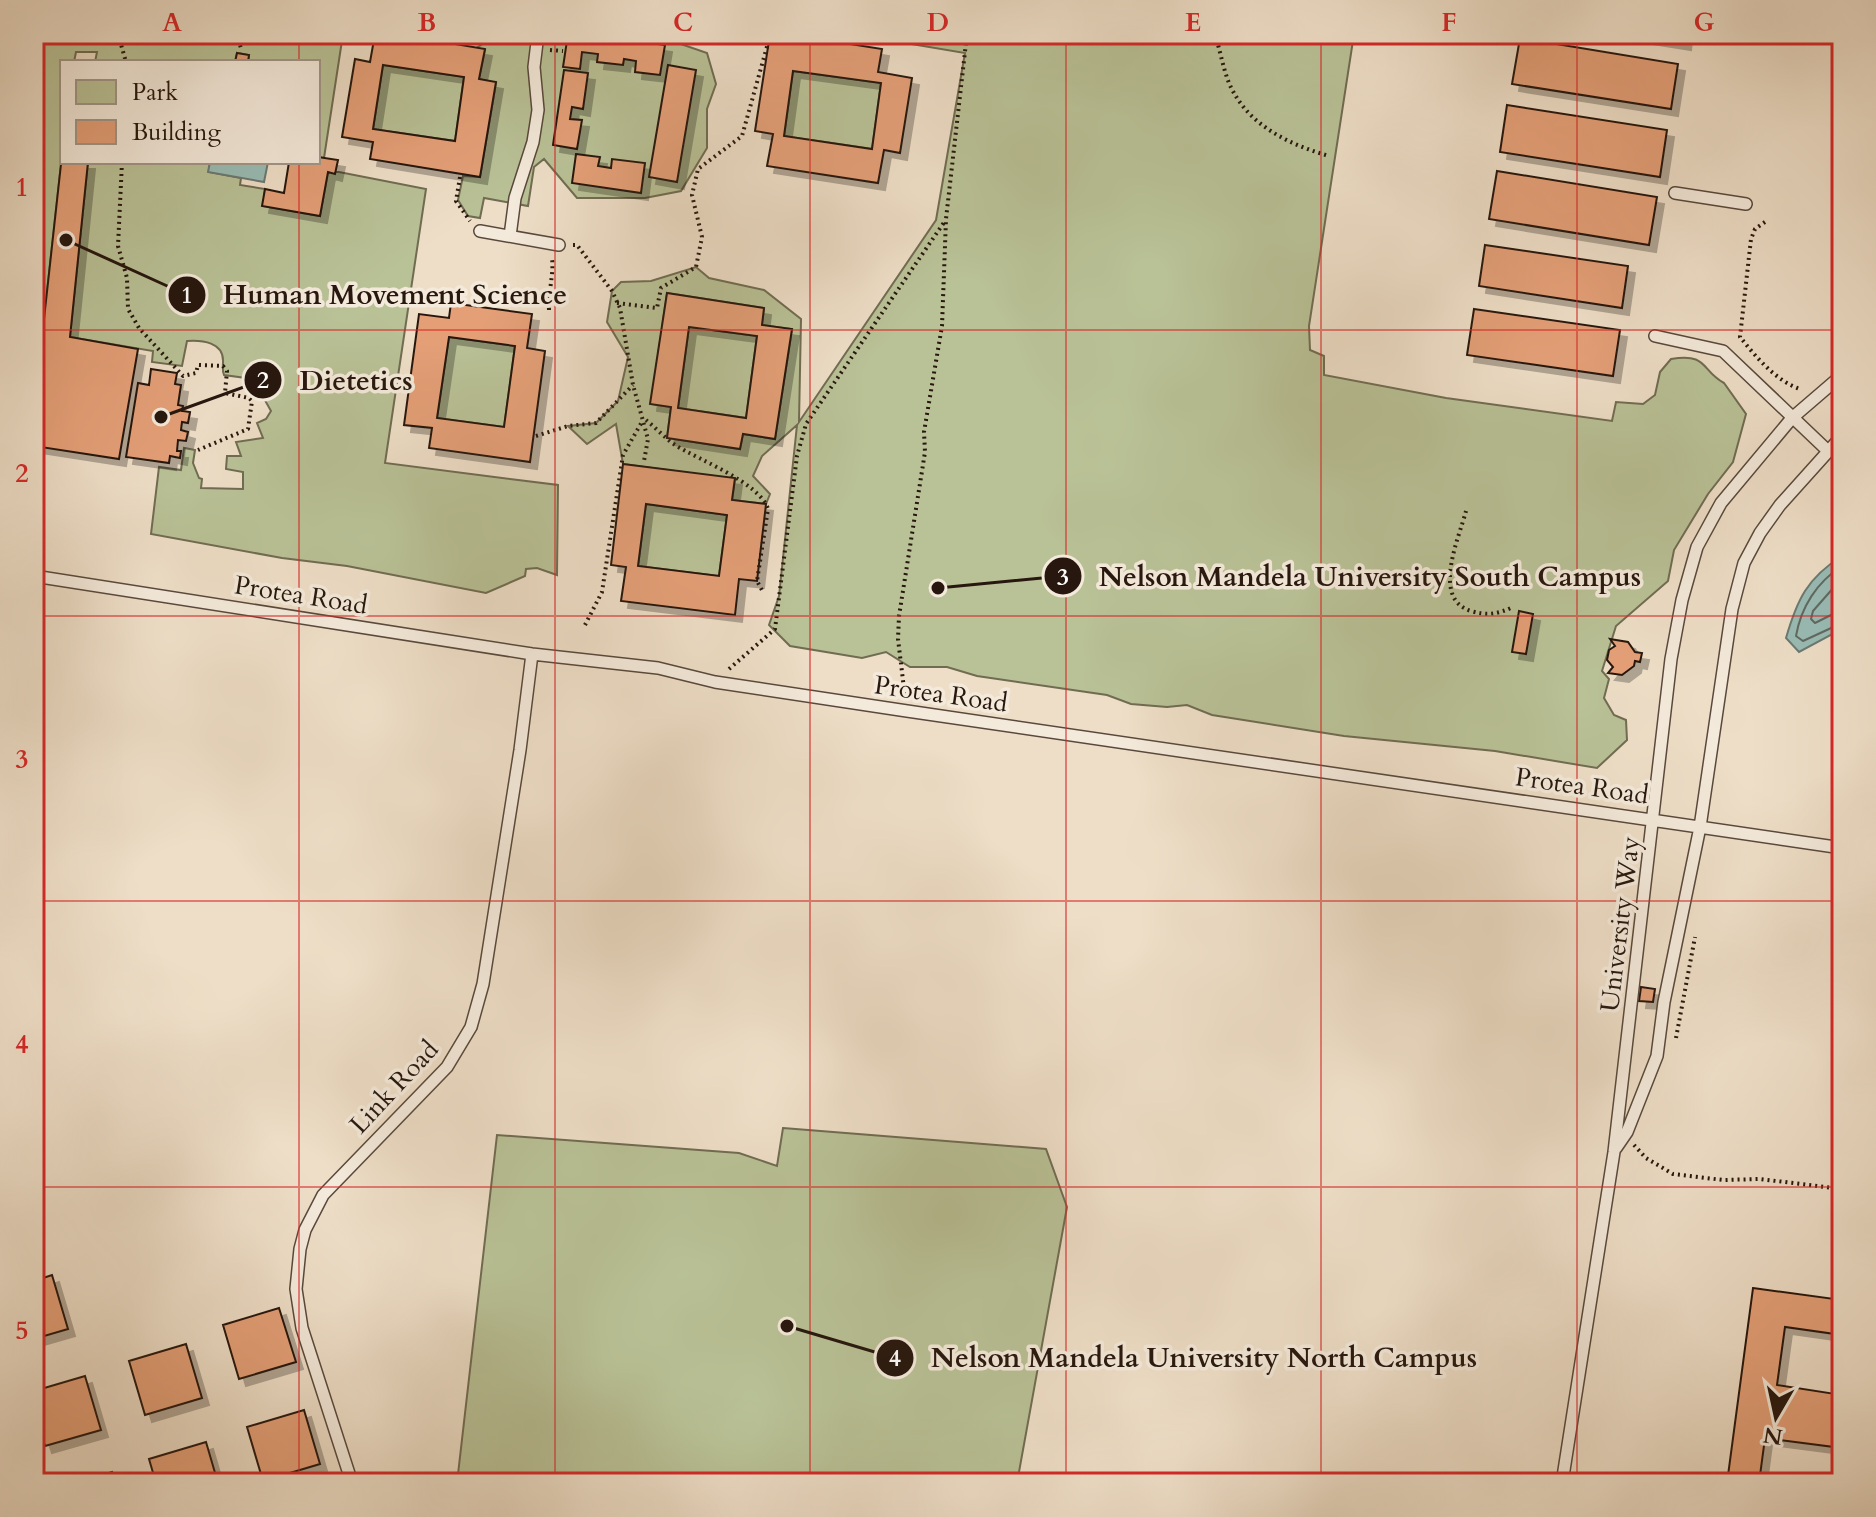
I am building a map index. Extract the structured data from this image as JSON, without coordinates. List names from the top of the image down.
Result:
{
  "streets": {
    "lane": ["Protea Road", "University Way", "Link Road"]
  },
  "crossings": [
    ["Protea Road", "University Way"],
    ["Protea Road", "Link Road"]
  ],
  "places": [
    "Human Movement Science",
    "Dietetics",
    "Nelson Mandela University South Campus",
    "Nelson Mandela University North Campus"
  ],
  "legend": ["Park", "Building"],
  "north": "bottom",
  "grid": {
    "columns": [
      "A",
      "B",
      "C",
      "D",
      "E",
      "F",
      "G"
    ],
    "rows": [
      "1",
      "2",
      "3",
      "4",
      "5"
    ]
  }
}
